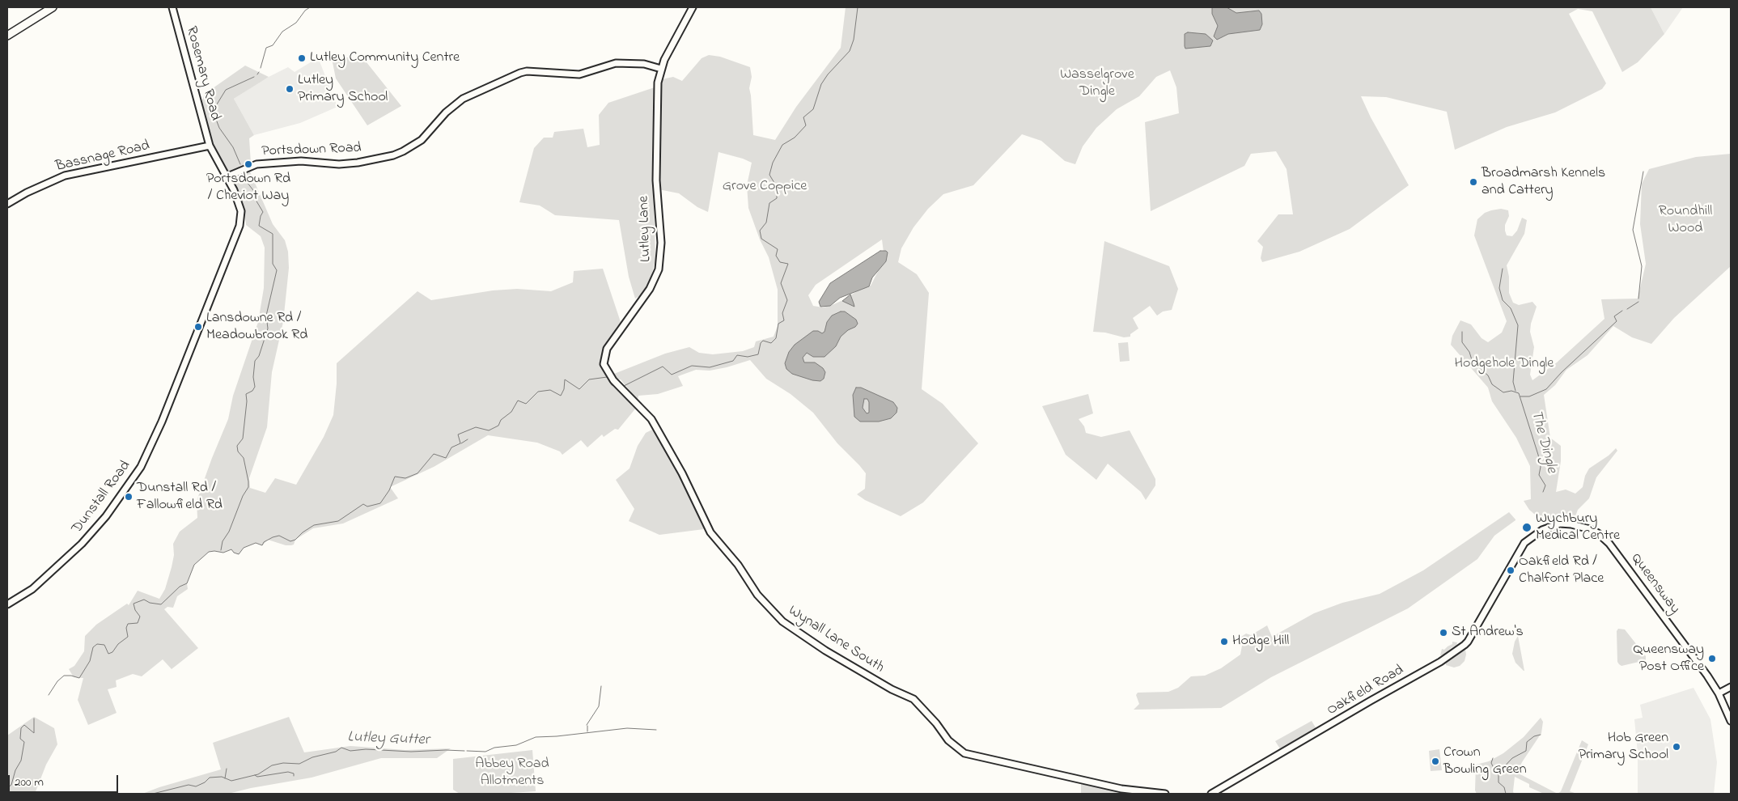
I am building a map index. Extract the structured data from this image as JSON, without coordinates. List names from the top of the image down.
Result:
{
  "streets": {
    "street": [
      "Rosemary Road",
      "Portsdown Road",
      "Bassnage Road",
      "Lutley Lane",
      "Dunstall Road",
      "Queensway",
      "Wynall Lane South",
      "Oakfield Road"
    ]
  },
  "crossings": [
    ["Rosemary Road", "Portsdown Road"],
    ["Rosemary Road", "Bassnage Road"],
    ["Rosemary Road", "Dunstall Road"],
    ["Portsdown Road", "Lutley Lane"],
    ["Portsdown Road", "Dunstall Road"],
    ["Lutley Lane", "Wynall Lane South"],
    ["Queensway", "Oakfield Road"]
  ],
  "water": ["The Dingle", "Lutley Gutter"],
  "parks": [
    "Wasselgrove Dingle",
    "Grove Coppice",
    "Roundhill Wood",
    "Hodgehole Dingle",
    "Abbey Road Allotments"
  ],
  "places": [
    "Lutley Community Centre",
    "Lutley Primary School",
    "Portsdown Rd / Cheviot Way",
    "Broadmarsh Kennels and Cattery",
    "Lansdowne Rd / Meadowbrook Rd",
    "Dunstall Rd / Fallowfield Rd",
    "Wychbury Medical Centre",
    "Oakfield Rd / Chalfont Place",
    "St Andrew's",
    "Hodge Hill",
    "Queensway Post Office",
    "Hob Green Primary School",
    "Crown Bowling Green"
  ],
  "scale_bar": "200 m"
}
